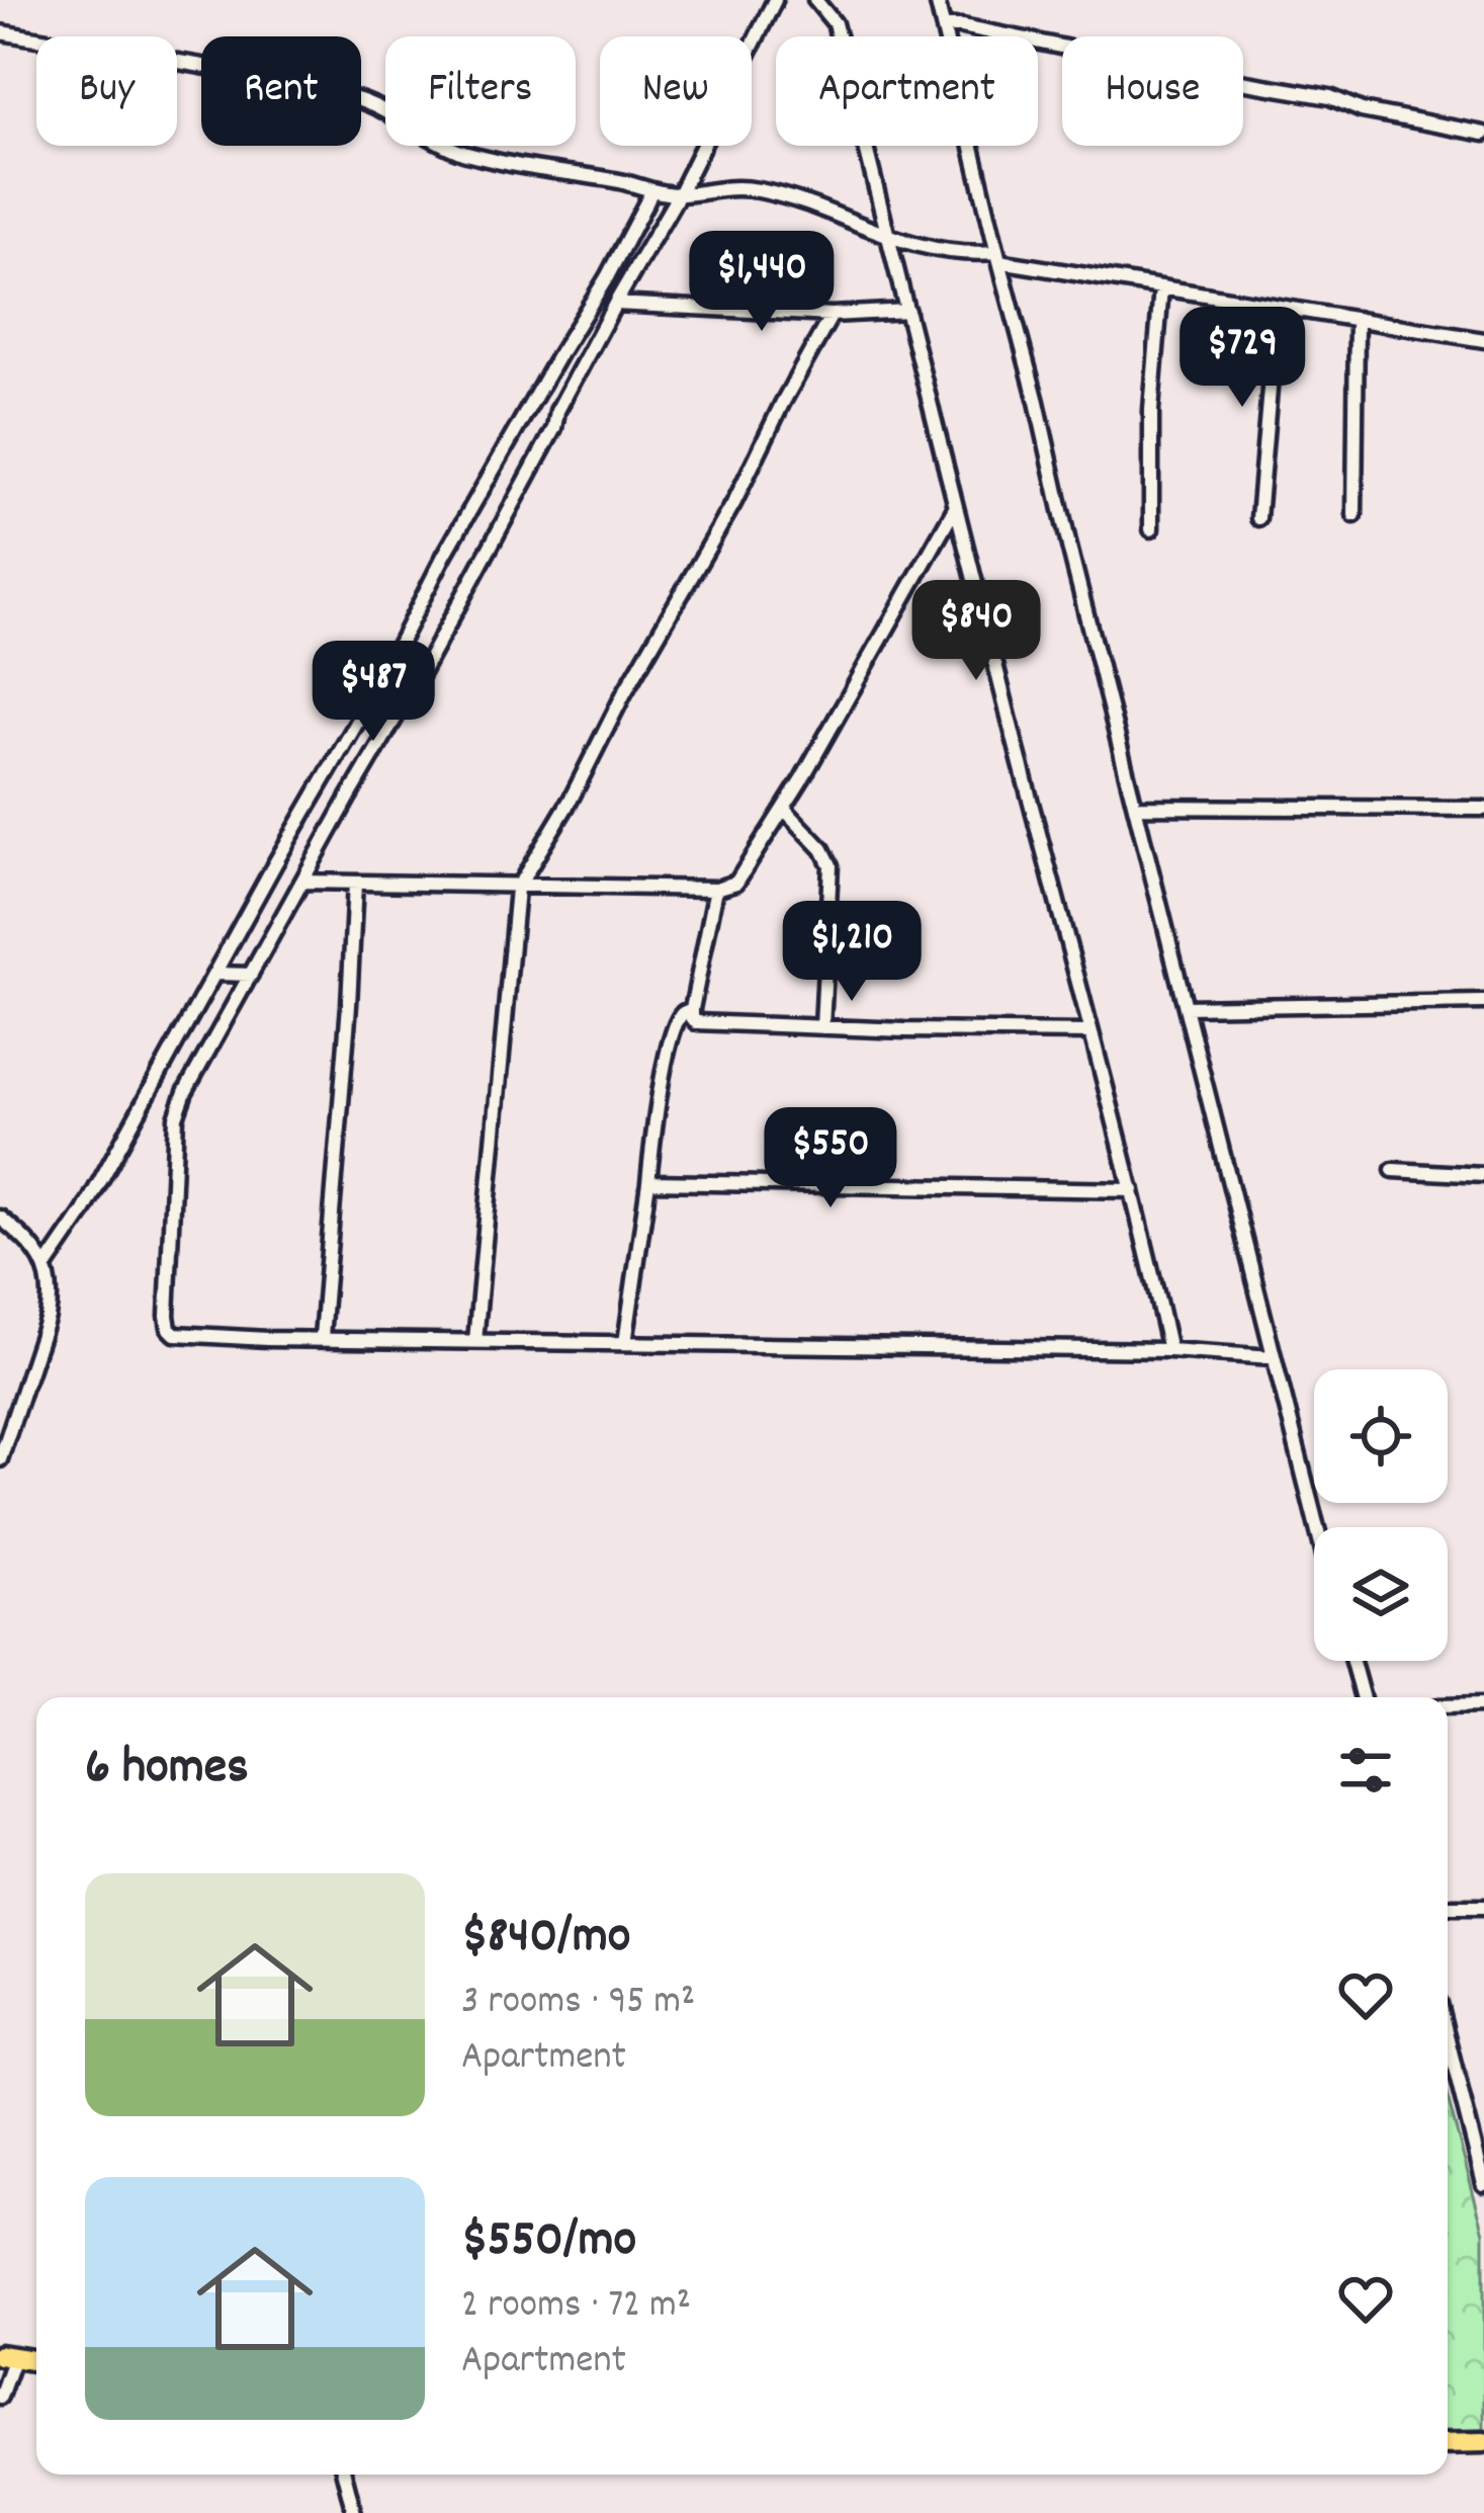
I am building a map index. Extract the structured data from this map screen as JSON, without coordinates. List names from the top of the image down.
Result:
{
  "page": {
    "chip": [
      "Buy",
      "Rent",
      "Filters",
      "New",
      "Apartment",
      "House"
    ],
    "price": [
      "$1,440",
      "$729",
      "$840",
      "$487",
      "$1,210",
      "$550"
    ],
    "heading": "6 homes",
    "list": [
      {
        "name": "$840/mo",
        "note": "3 rooms · 95 m² · Apartment"
      },
      {
        "name": "$550/mo",
        "note": "2 rooms · 72 m² · Apartment"
      }
    ]
  }
}
